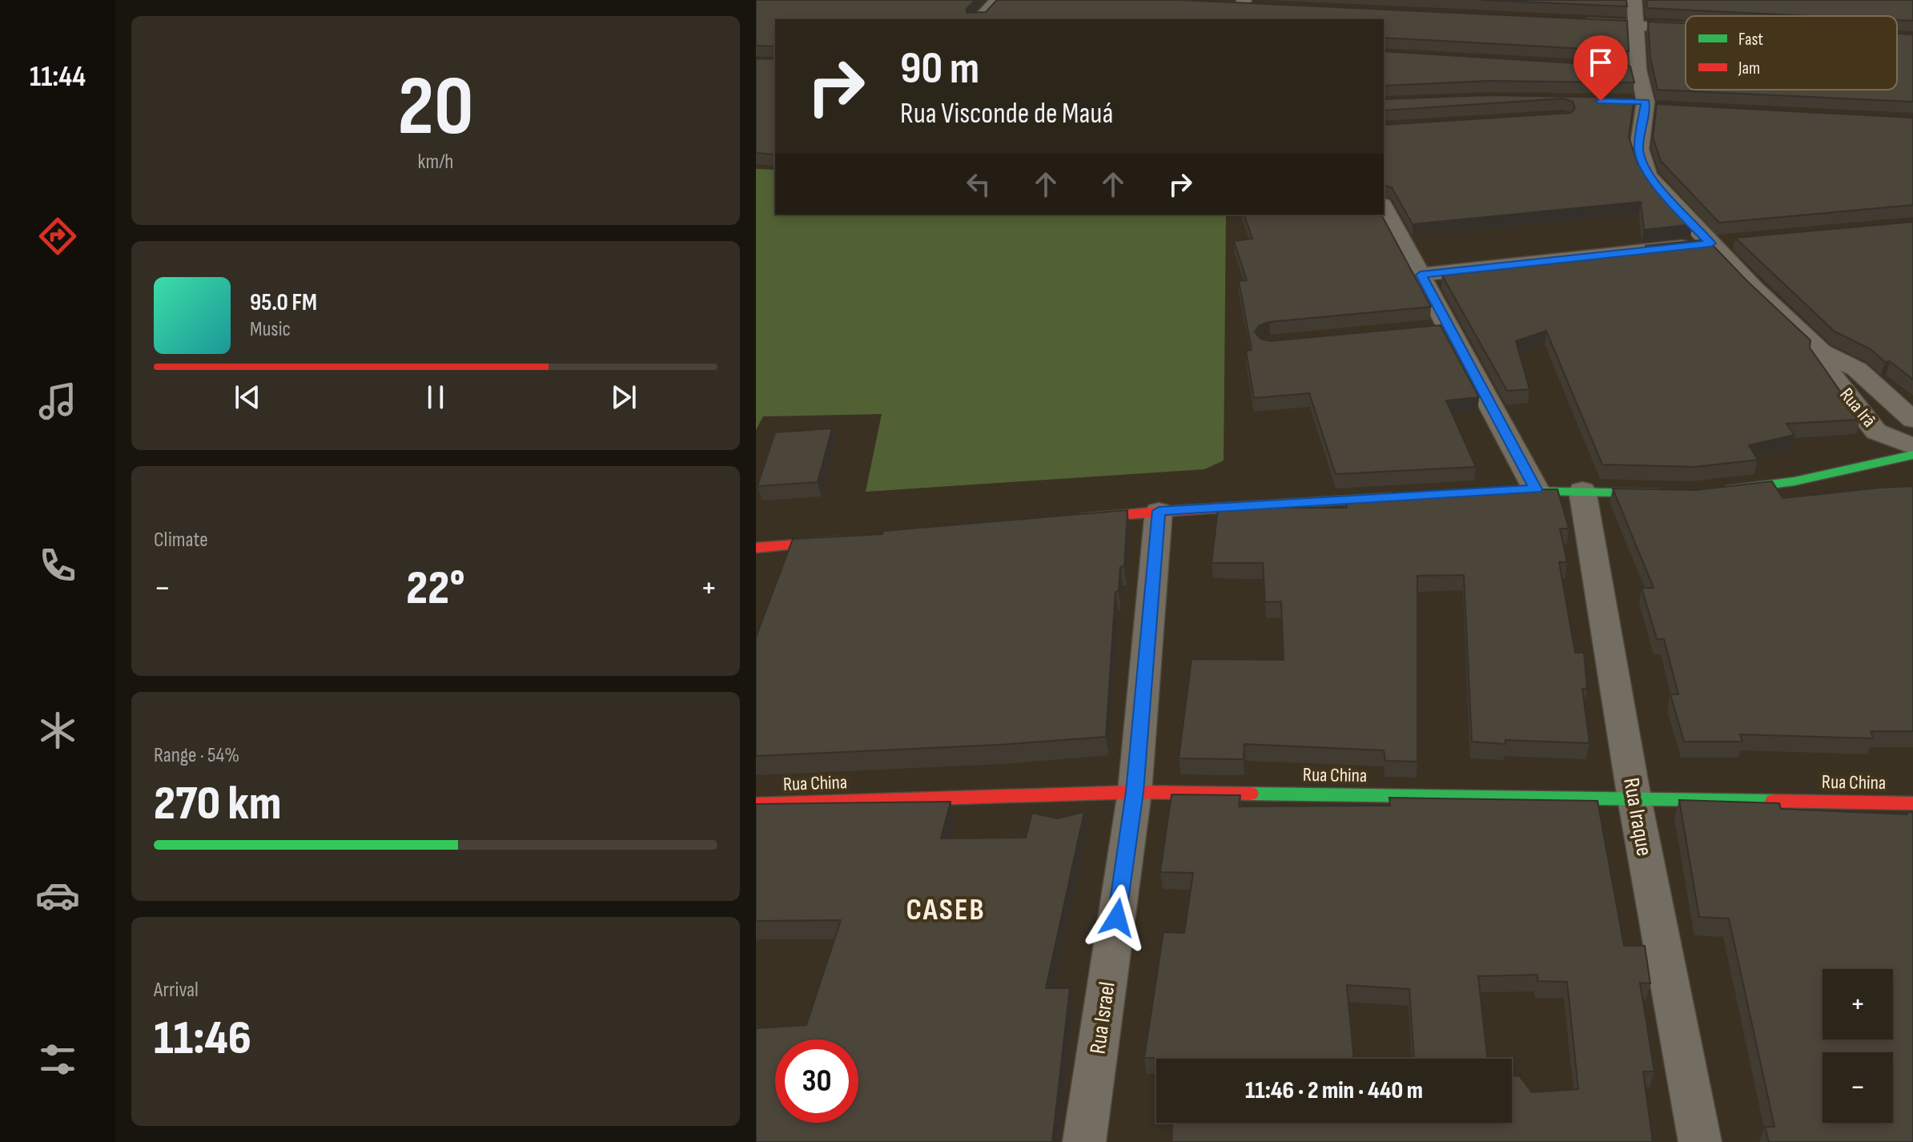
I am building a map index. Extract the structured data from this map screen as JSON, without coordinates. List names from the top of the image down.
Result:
{
  "streets": {
    "street": [
      "Rua Irã",
      "Rua China",
      "Rua Iraque",
      "Rua Israel"
    ]
  },
  "crossings": [
    ["Rua China", "Rua Iraque"],
    ["Rua China", "Rua Israel"]
  ],
  "districts": ["CASEB"],
  "legend": ["Fast", "Jam"],
  "page": {
    "tabs": "11:44",
    "tile": [
      ["20", "km/h"],
      "Climate",
      ["Range · 54%", "270 km"],
      ["Arrival", "11:46"]
    ],
    "turn": ["90 m", "Rua Visconde de Mauá"],
    "song": ["95.0 FM", "Music"],
    "heat": ["−", "22°", "+"],
    "map_buttons": ["+", "−"],
    "limit": "30",
    "trip": "11:46 · 2 min · 440 m"
  }
}
